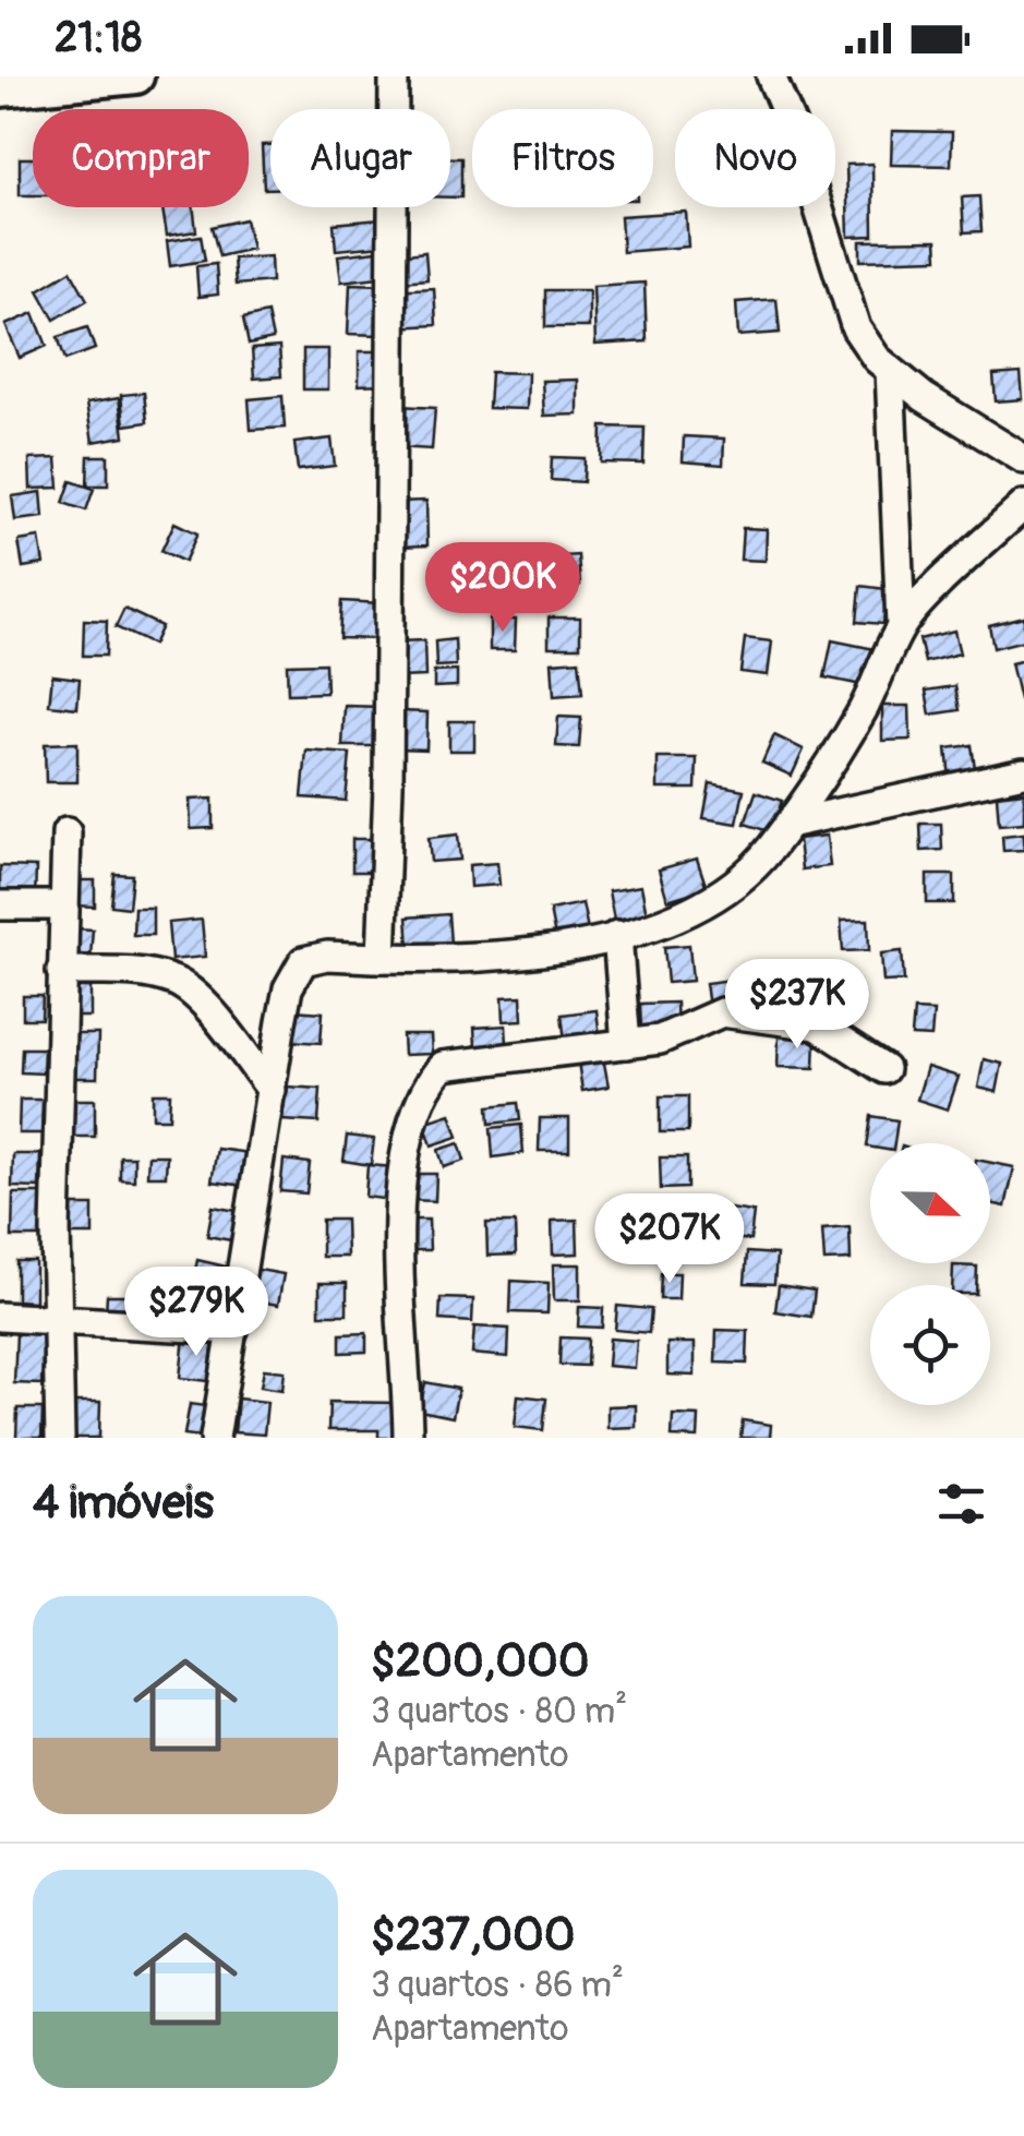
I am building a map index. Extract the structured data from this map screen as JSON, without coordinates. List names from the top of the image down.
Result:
{
  "north": "right",
  "page": {
    "status": "21:18",
    "chip": [
      "Comprar",
      "Alugar",
      "Filtros",
      "Novo"
    ],
    "price": [
      "$200K",
      "$237K",
      "$207K",
      "$279K"
    ],
    "heading": "4 imóveis",
    "list": [
      {
        "name": "$200,000",
        "note": "3 quartos · 80 m² · Apartamento"
      },
      {
        "name": "$237,000",
        "note": "3 quartos · 86 m² · Apartamento"
      }
    ]
  }
}
